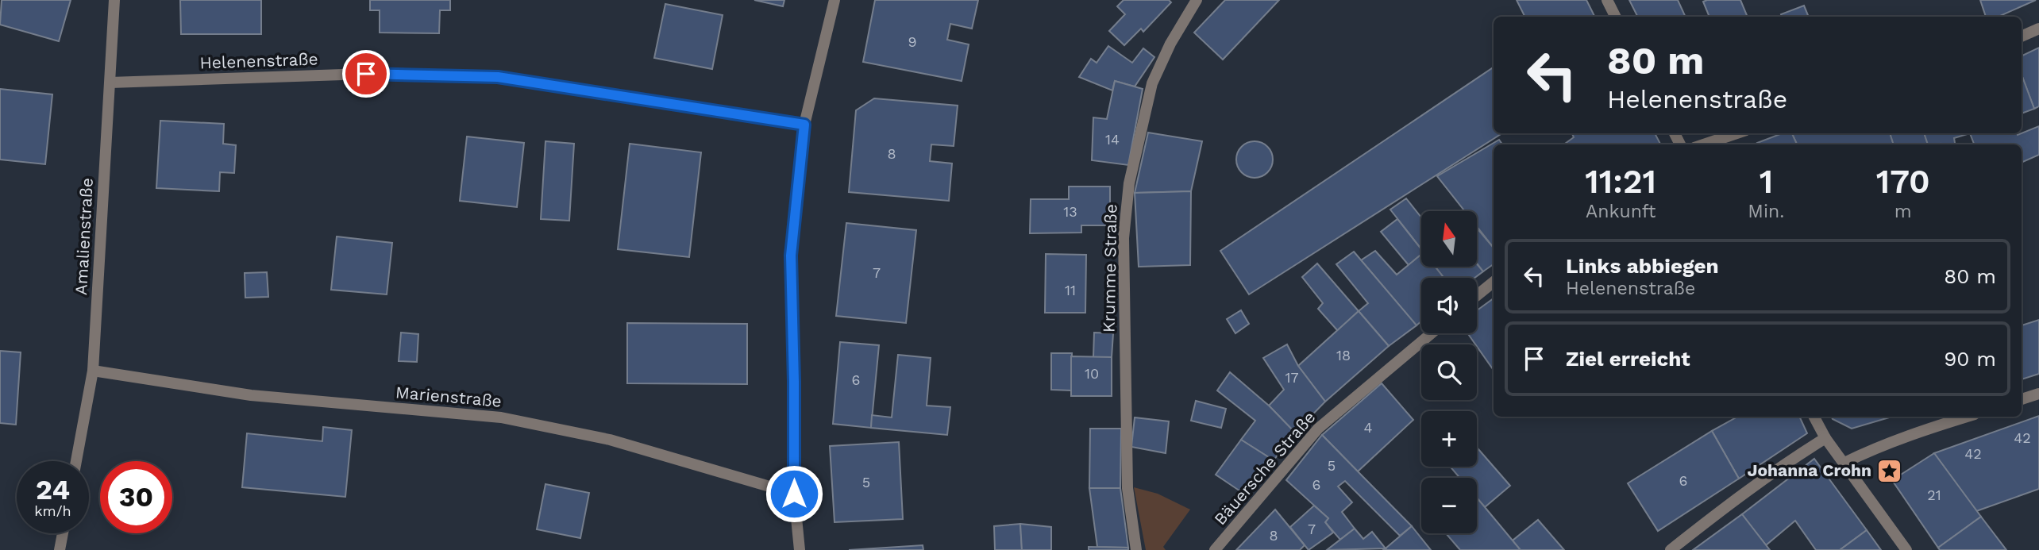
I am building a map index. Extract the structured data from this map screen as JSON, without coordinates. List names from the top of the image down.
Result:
{
  "streets": {
    "street": [
      "Helenenstraße",
      "Amalienstraße",
      "Krumme Straße",
      "Marienstraße",
      "Bäuersche Straße"
    ]
  },
  "crossings": [
    ["Helenenstraße", "Amalienstraße"],
    ["Amalienstraße", "Marienstraße"]
  ],
  "places": {
    "place": ["Johanna Crohn"]
  },
  "house_numbers": [
    "9",
    "14",
    "8",
    "13",
    "7",
    "11",
    "18",
    "10",
    "17",
    "6",
    "4",
    "42",
    "42",
    "5",
    "6",
    "5",
    "6",
    "21",
    "7",
    "8"
  ],
  "north": "top",
  "page": {
    "turn": ["80 m", "Helenenstraße"],
    "eta": [
      "11:21",
      "Ankunft",
      "1",
      "Min.",
      "170",
      "m"
    ],
    "map_buttons": ["+", "−"],
    "list": [
      {
        "name": "Links abbiegen",
        "note": "Helenenstraße",
        "value": "80 m"
      },
      {
        "name": "Ziel erreicht",
        "value": "90 m"
      }
    ],
    "speed": "24 km/h",
    "limit": "30"
  }
}
